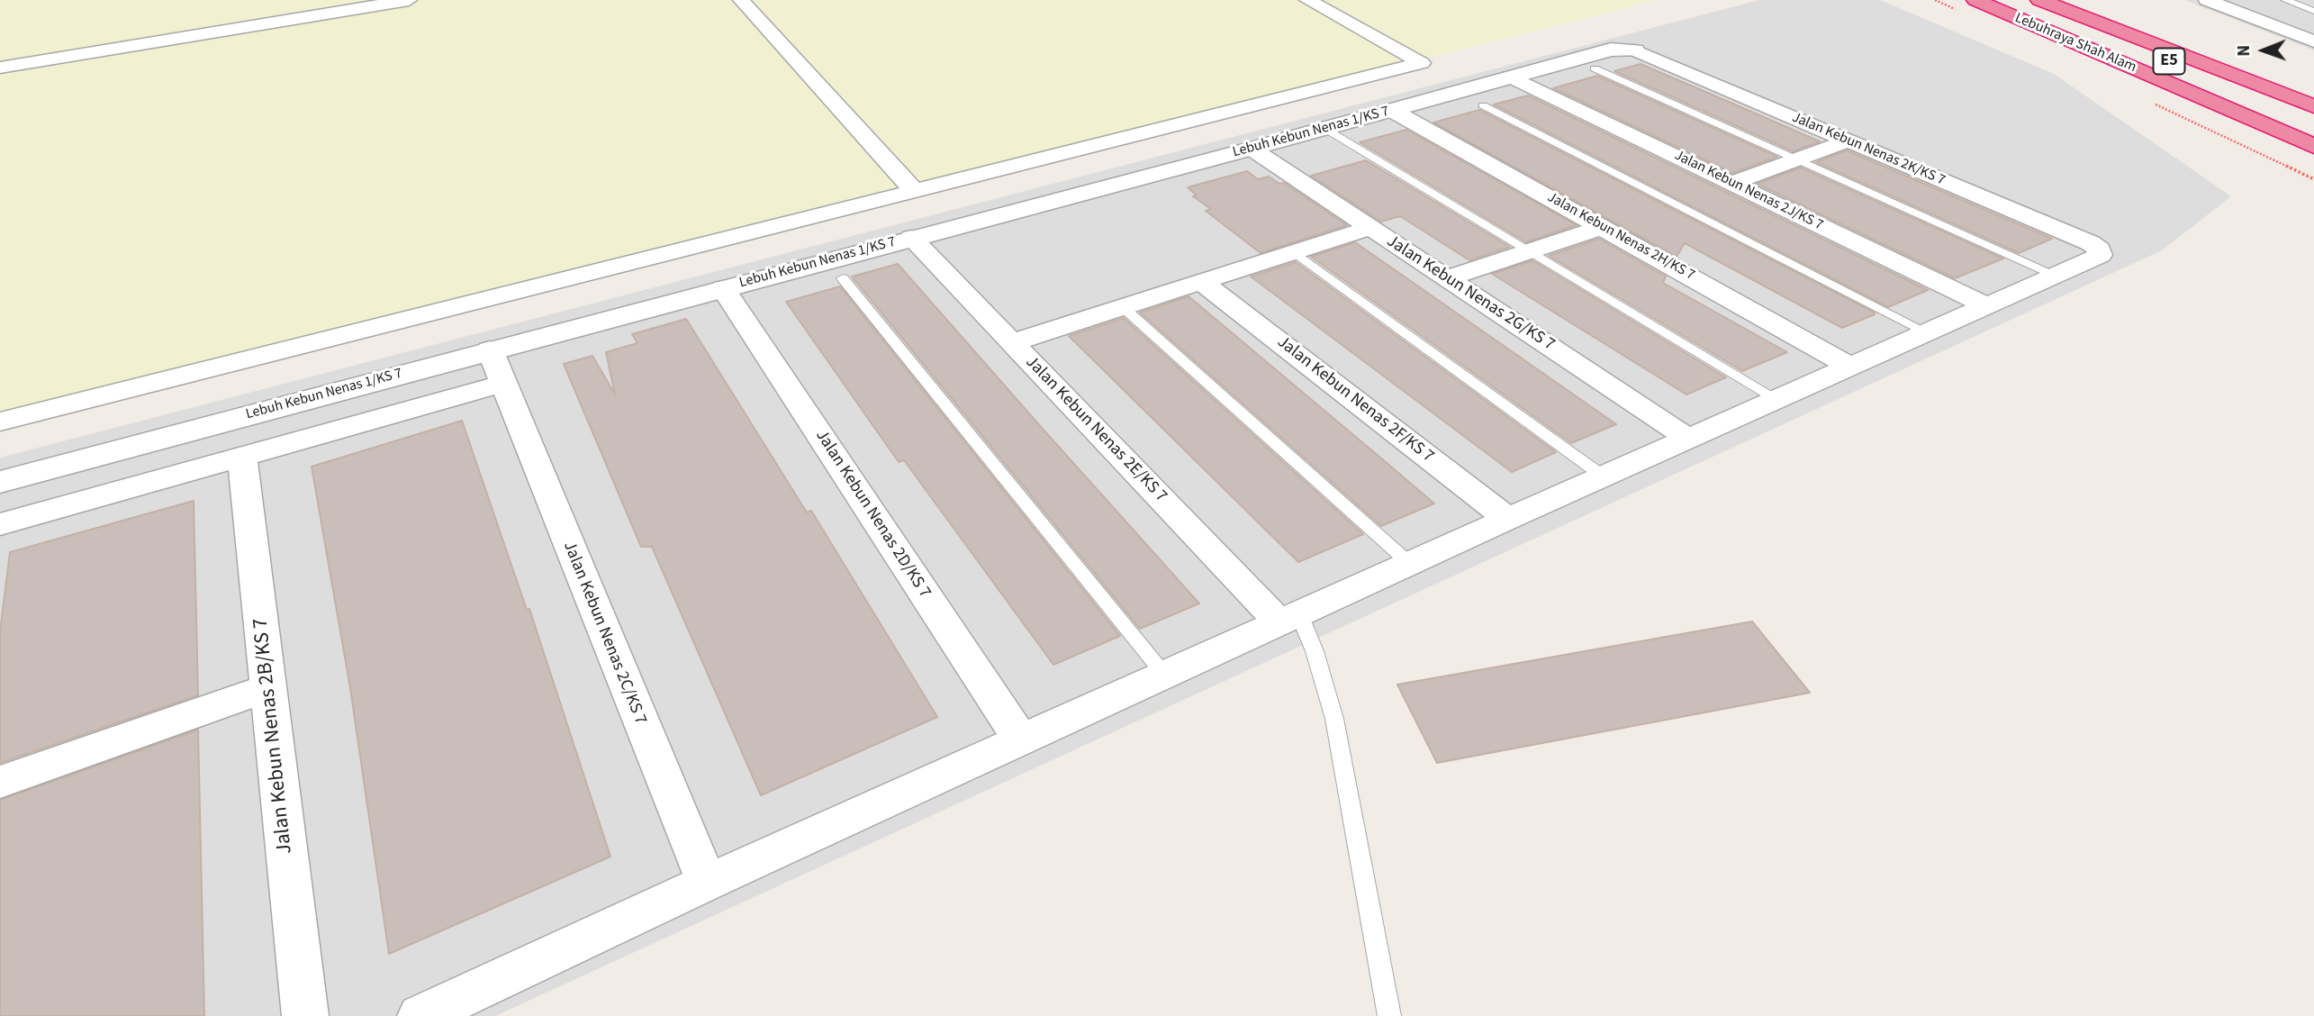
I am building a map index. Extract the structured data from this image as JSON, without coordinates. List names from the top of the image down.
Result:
{
  "streets": {
    "highway": ["Lebuhraya Shah Alam", "E5"],
    "street": [
      "Lebuh Kebun Nenas 1/KS 7",
      "Jalan Kebun Nenas 2K/KS 7",
      "Jalan Kebun Nenas 2J/KS 7",
      "Jalan Kebun Nenas 2H/KS 7",
      "Jalan Kebun Nenas 2G/KS 7",
      "Jalan Kebun Nenas 2F/KS 7",
      "Jalan Kebun Nenas 2E/KS 7",
      "Jalan Kebun Nenas 2D/KS 7",
      "Jalan Kebun Nenas 2C/KS 7",
      "Jalan Kebun Nenas 2B/KS 7"
    ]
  },
  "crossings": [
    ["Lebuh Kebun Nenas 1/KS 7", "Jalan Kebun Nenas 2K/KS 7"],
    ["Lebuh Kebun Nenas 1/KS 7", "Jalan Kebun Nenas 2J/KS 7"],
    ["Lebuh Kebun Nenas 1/KS 7", "Jalan Kebun Nenas 2H/KS 7"],
    ["Lebuh Kebun Nenas 1/KS 7", "Jalan Kebun Nenas 2G/KS 7"],
    ["Lebuh Kebun Nenas 1/KS 7", "Jalan Kebun Nenas 2E/KS 7"],
    ["Lebuh Kebun Nenas 1/KS 7", "Jalan Kebun Nenas 2D/KS 7"],
    ["Lebuh Kebun Nenas 1/KS 7", "Jalan Kebun Nenas 2C/KS 7"]
  ],
  "north": "left"
}
